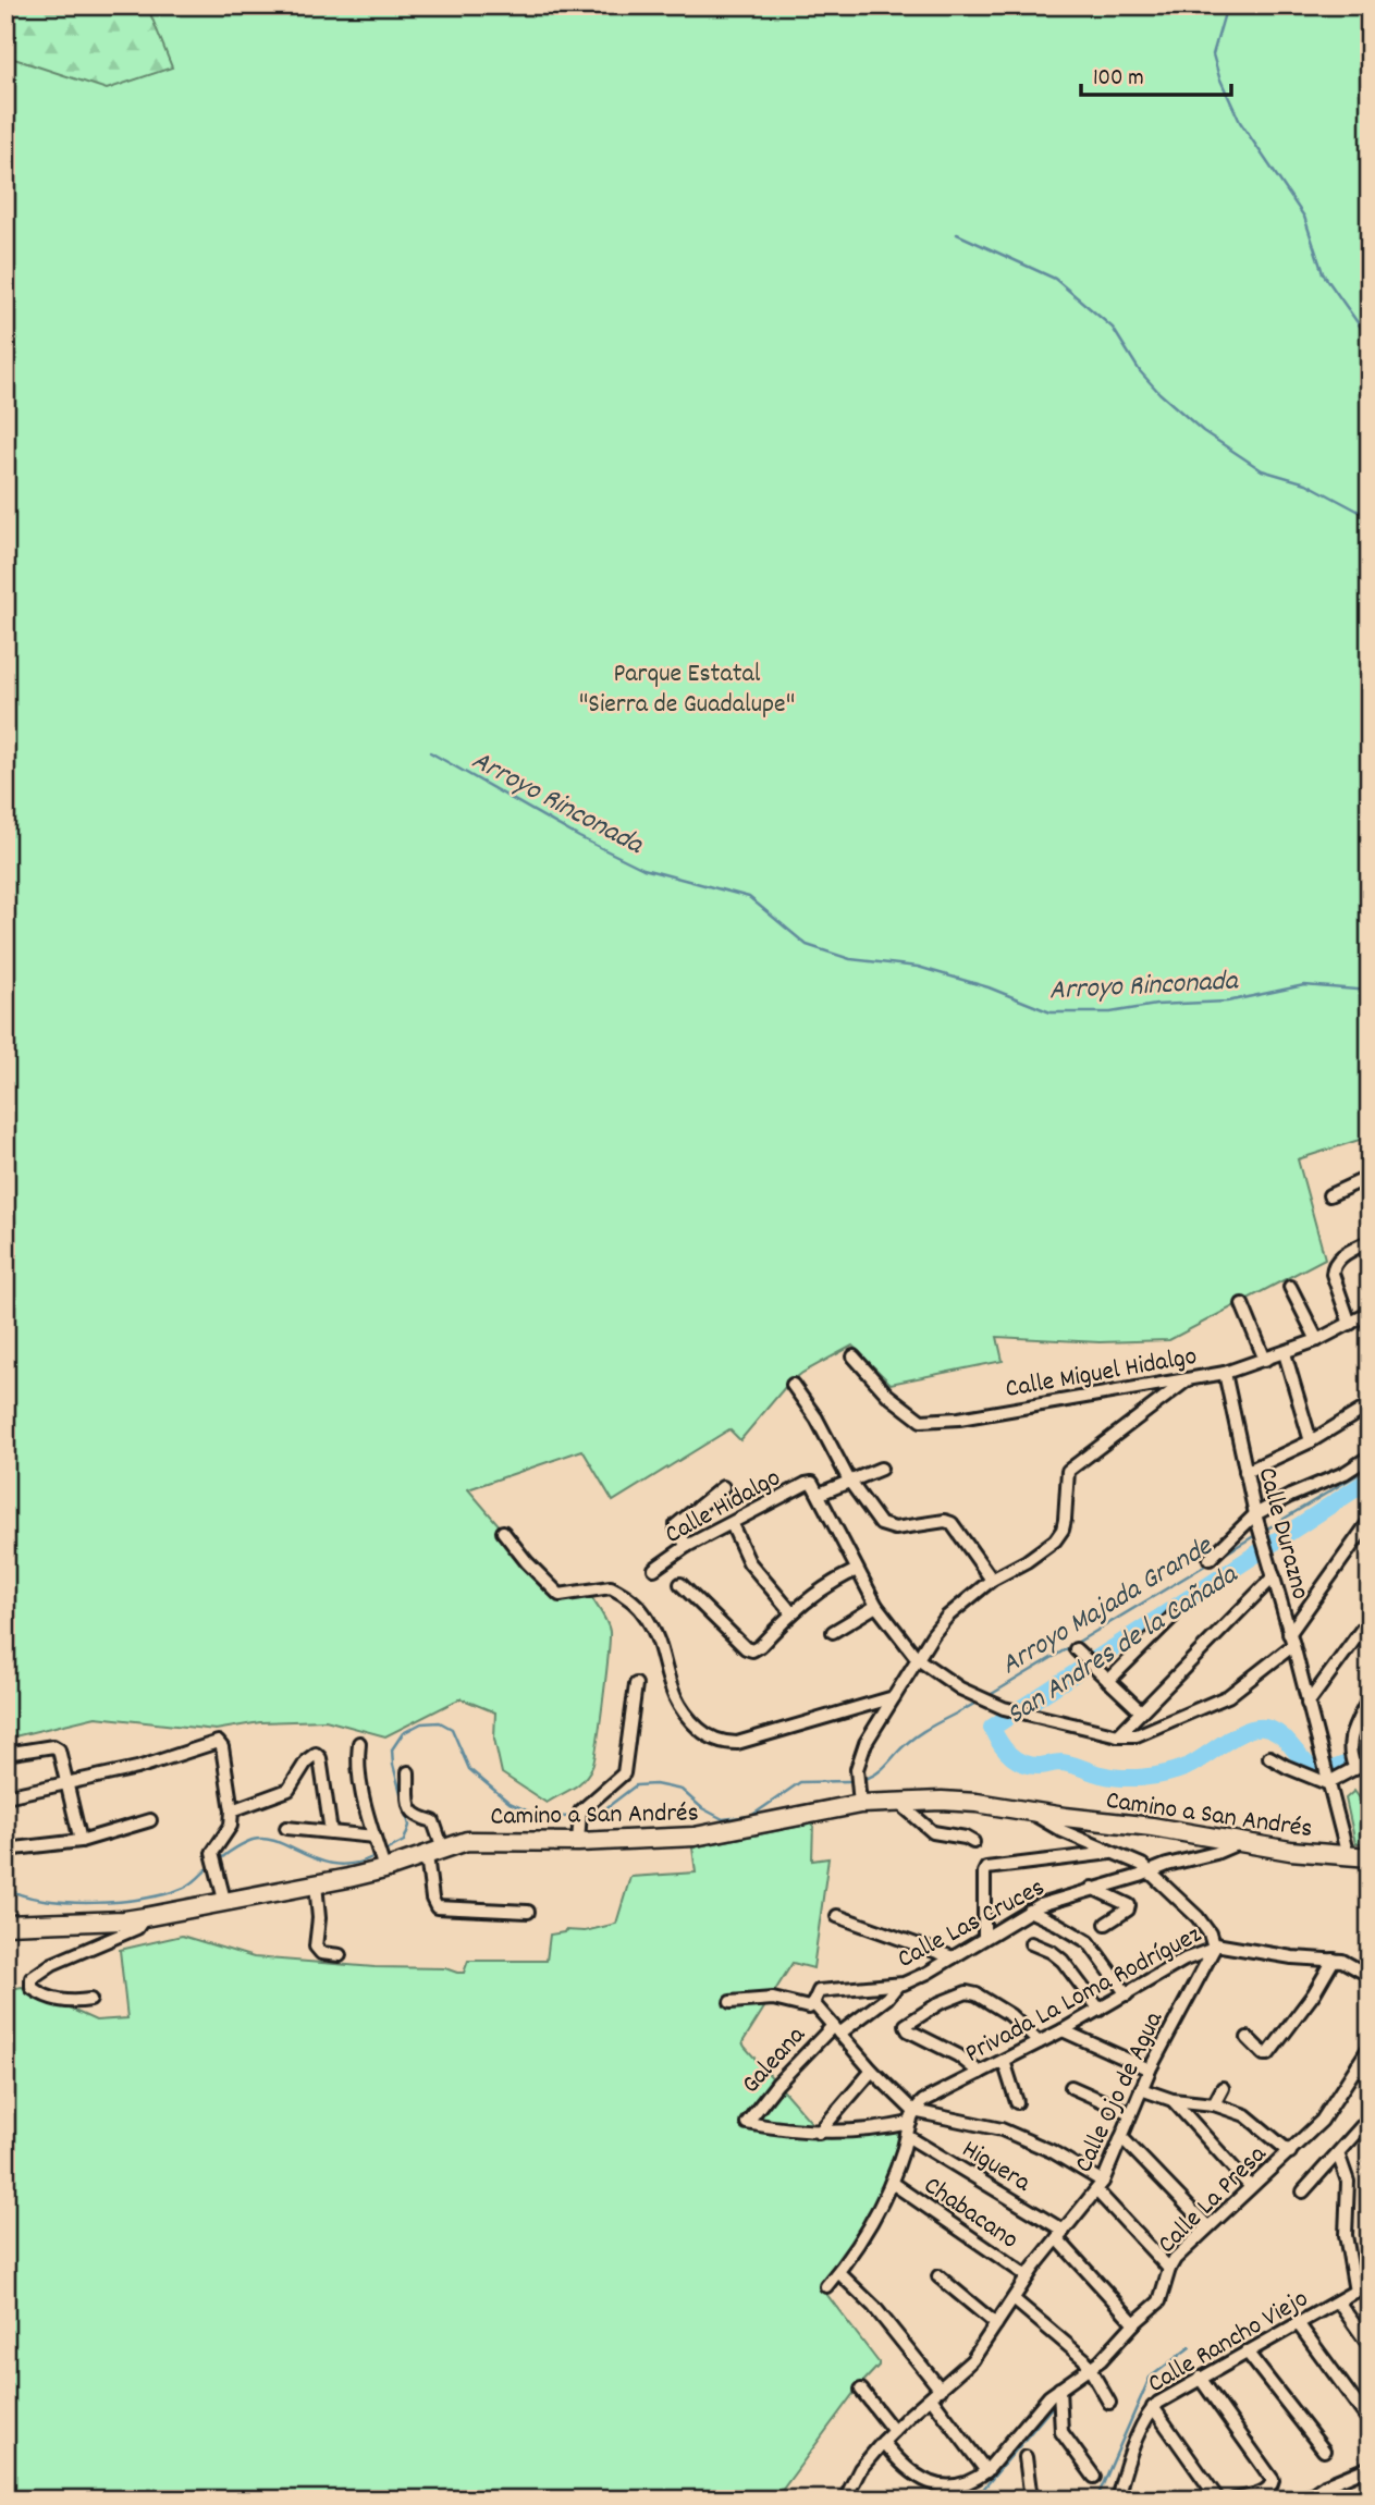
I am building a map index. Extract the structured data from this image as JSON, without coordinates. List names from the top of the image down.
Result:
{
  "streets": {
    "street": [
      "Calle Miguel Hidalgo",
      "Calle Hidalgo",
      "Calle Durazno",
      "Camino a San Andrés",
      "Calle Las Cruces",
      "Privada La Loma Rodríguez",
      "Galeana",
      "Calle Ojo de Agua",
      "Higuera",
      "Calle La Presa",
      "Chabacano",
      "Calle Rancho Viejo"
    ]
  },
  "crossings": [
    ["Calle Miguel Hidalgo", "Calle Durazno"],
    ["Calle Durazno", "Camino a San Andrés"],
    ["Camino a San Andrés", "Calle Las Cruces"],
    ["Calle Las Cruces", "Galeana"],
    ["Privada La Loma Rodríguez", "Calle Ojo de Agua"],
    ["Calle Ojo de Agua", "Higuera"],
    ["Calle Ojo de Agua", "Chabacano"],
    ["Higuera", "Calle La Presa"]
  ],
  "water": ["Arroyo Rinconada", "Arroyo Majada Grande", "San Andres de la Cañada"],
  "parks": ["Parque Estatal \"Sierra de Guadalupe\""],
  "scale_bar": "100 m"
}
